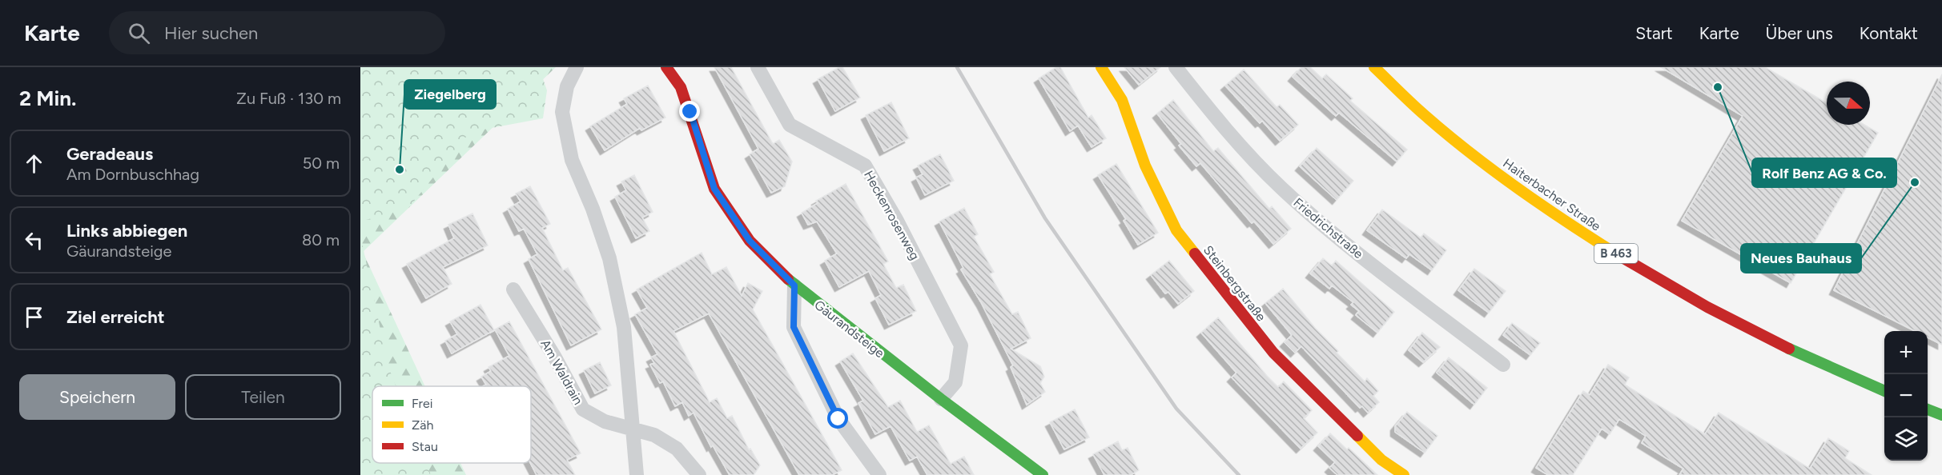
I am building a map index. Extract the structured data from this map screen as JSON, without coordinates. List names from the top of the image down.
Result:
{
  "streets": {
    "street": [
      "Haiterbacher Straße",
      "Heckenrosenweg",
      "Friedrichstraße",
      "B 463",
      "Steinbergstraße",
      "Gäurandsteige",
      "Am Waldrain"
    ]
  },
  "crossings": [
    ["Heckenrosenweg", "Gäurandsteige"]
  ],
  "places": ["Rolf Benz AG & Co.", "Ziegelberg", "Neues Bauhaus"],
  "legend": ["Frei", "Zäh", "Stau"],
  "north": "right",
  "page": {
    "header": "Karte",
    "search": "Hier suchen",
    "nav": [
      "Start",
      "Karte",
      "Über uns",
      "Kontakt"
    ],
    "heading": ["2 Min.", "Zu Fuß · 130 m"],
    "list": [
      ["Geradeaus", "Am Dornbuschhag", "50 m"],
      ["Links abbiegen", "Gäurandsteige", "80 m"],
      "Ziel erreicht"
    ],
    "map_buttons": ["+", "−"],
    "buttons": ["Speichern", "Teilen"]
  }
}
